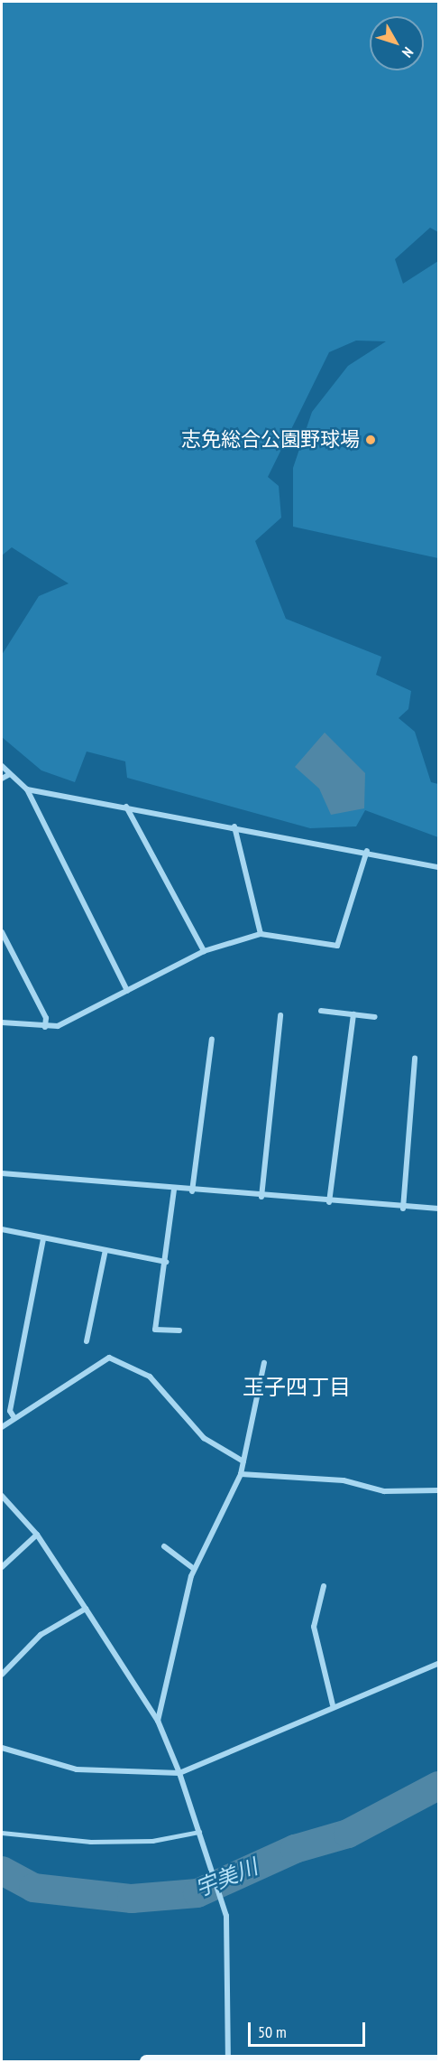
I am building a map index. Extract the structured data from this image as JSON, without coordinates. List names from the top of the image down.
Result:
{
  "districts": ["王子四丁目"],
  "water": ["宇美川"],
  "places": ["志免総合公園野球場"],
  "scale_bar": "50 m",
  "north": "bottom right"
}
